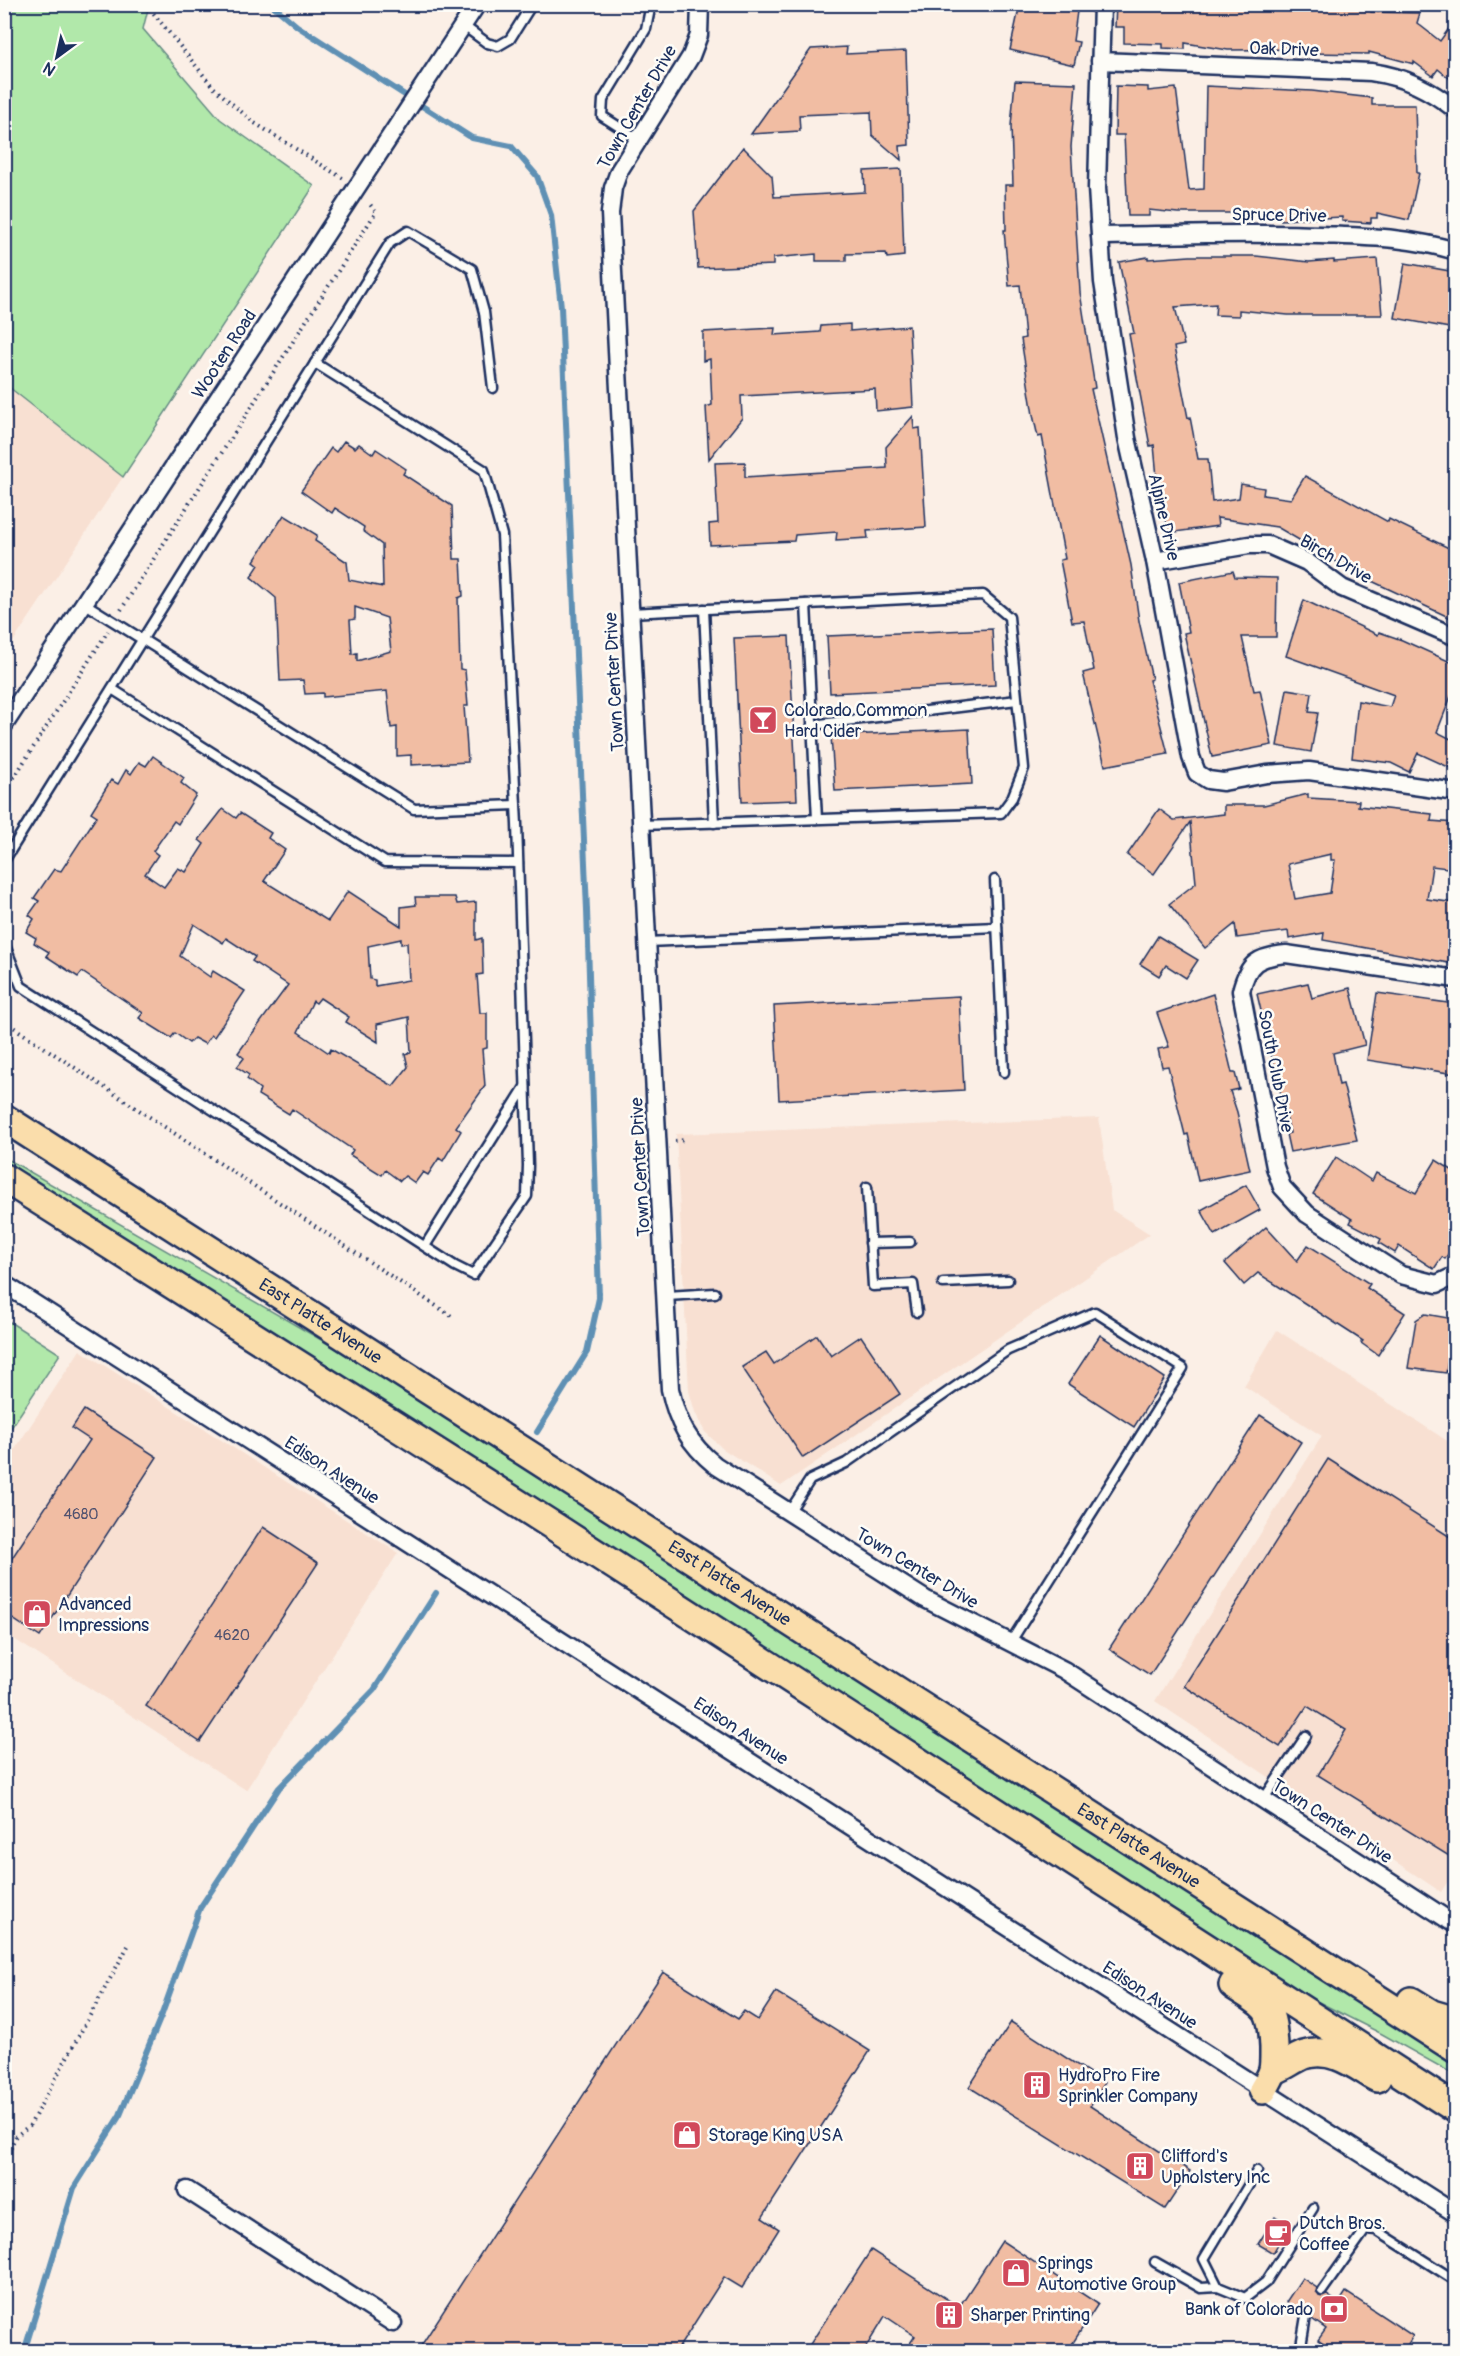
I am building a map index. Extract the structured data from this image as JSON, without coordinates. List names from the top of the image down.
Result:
{
  "streets": {
    "highway": ["East Platte Avenue"],
    "street": [
      "Oak Drive",
      "Town Center Drive",
      "Spruce Drive",
      "Wooten Road",
      "Alpine Drive",
      "Birch Drive",
      "South Club Drive",
      "Edison Avenue"
    ]
  },
  "crossings": [
    ["Oak Drive", "Alpine Drive"],
    ["Spruce Drive", "Alpine Drive"],
    ["Alpine Drive", "Birch Drive"]
  ],
  "places": {
    "bar": ["Colorado Common Hard Cider"],
    "shop": ["Advanced Impressions", "Storage King USA", "Springs Automotive Group"],
    "building": ["HydroPro Fire Sprinkler Company", "Clifford's Upholstery Inc", "Sharper Printing"],
    "cafe": ["Dutch Bros. Coffee"],
    "bank": ["Bank of Colorado"]
  },
  "house_numbers": ["4680", "4620"],
  "north": "bottom left"
}
